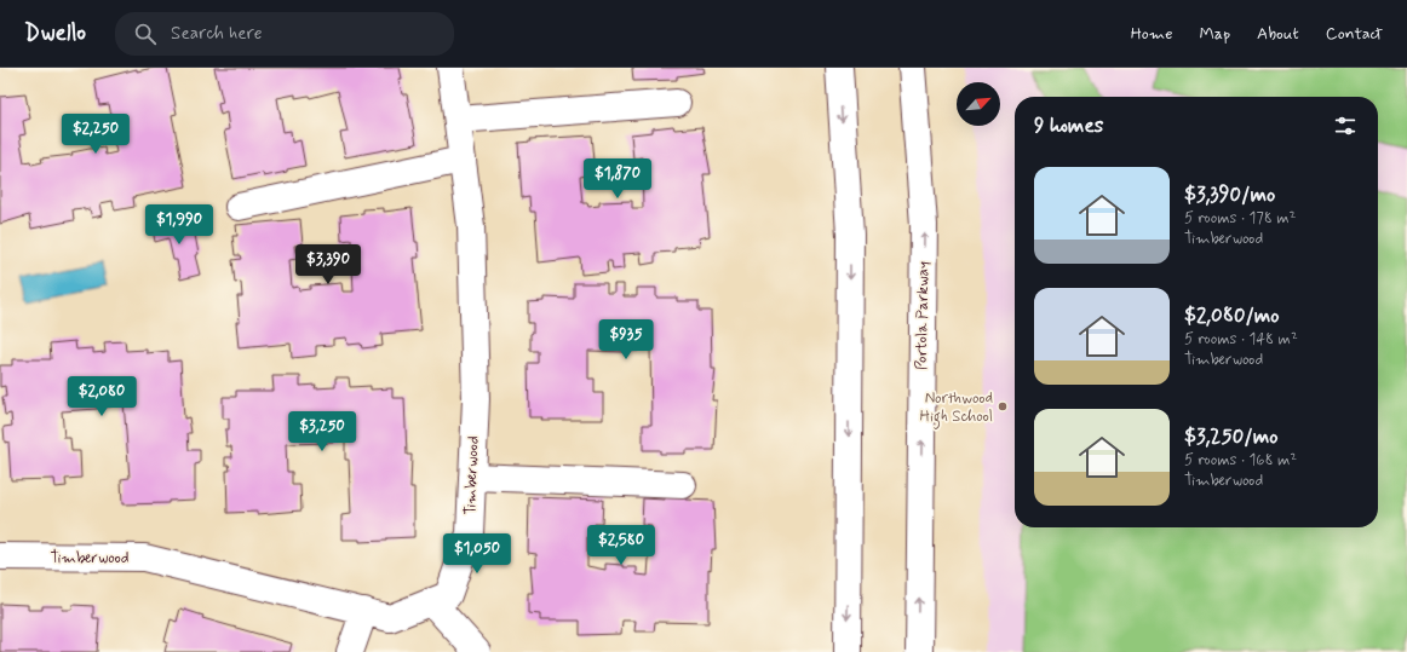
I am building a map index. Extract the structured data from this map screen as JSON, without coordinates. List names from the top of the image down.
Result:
{
  "streets": {
    "main road": ["Portola Parkway", "Timberwood"]
  },
  "places": ["Northwood High School"],
  "north": "top right",
  "page": {
    "header": "Dwello",
    "search": "Search here",
    "nav": [
      "Home",
      "Map",
      "About",
      "Contact"
    ],
    "heading": "9 homes",
    "price": [
      "$2,250",
      "$1,870",
      "$1,990",
      "$3,390",
      "$935",
      "$2,080",
      "$3,250",
      "$2,580",
      "$1,050"
    ],
    "list": [
      {
        "name": "$3,390/mo",
        "note": "5 rooms · 178 m² · Timberwood"
      },
      {
        "name": "$2,080/mo",
        "note": "5 rooms · 148 m² · Timberwood"
      },
      {
        "name": "$3,250/mo",
        "note": "5 rooms · 168 m² · Timberwood"
      }
    ]
  }
}
